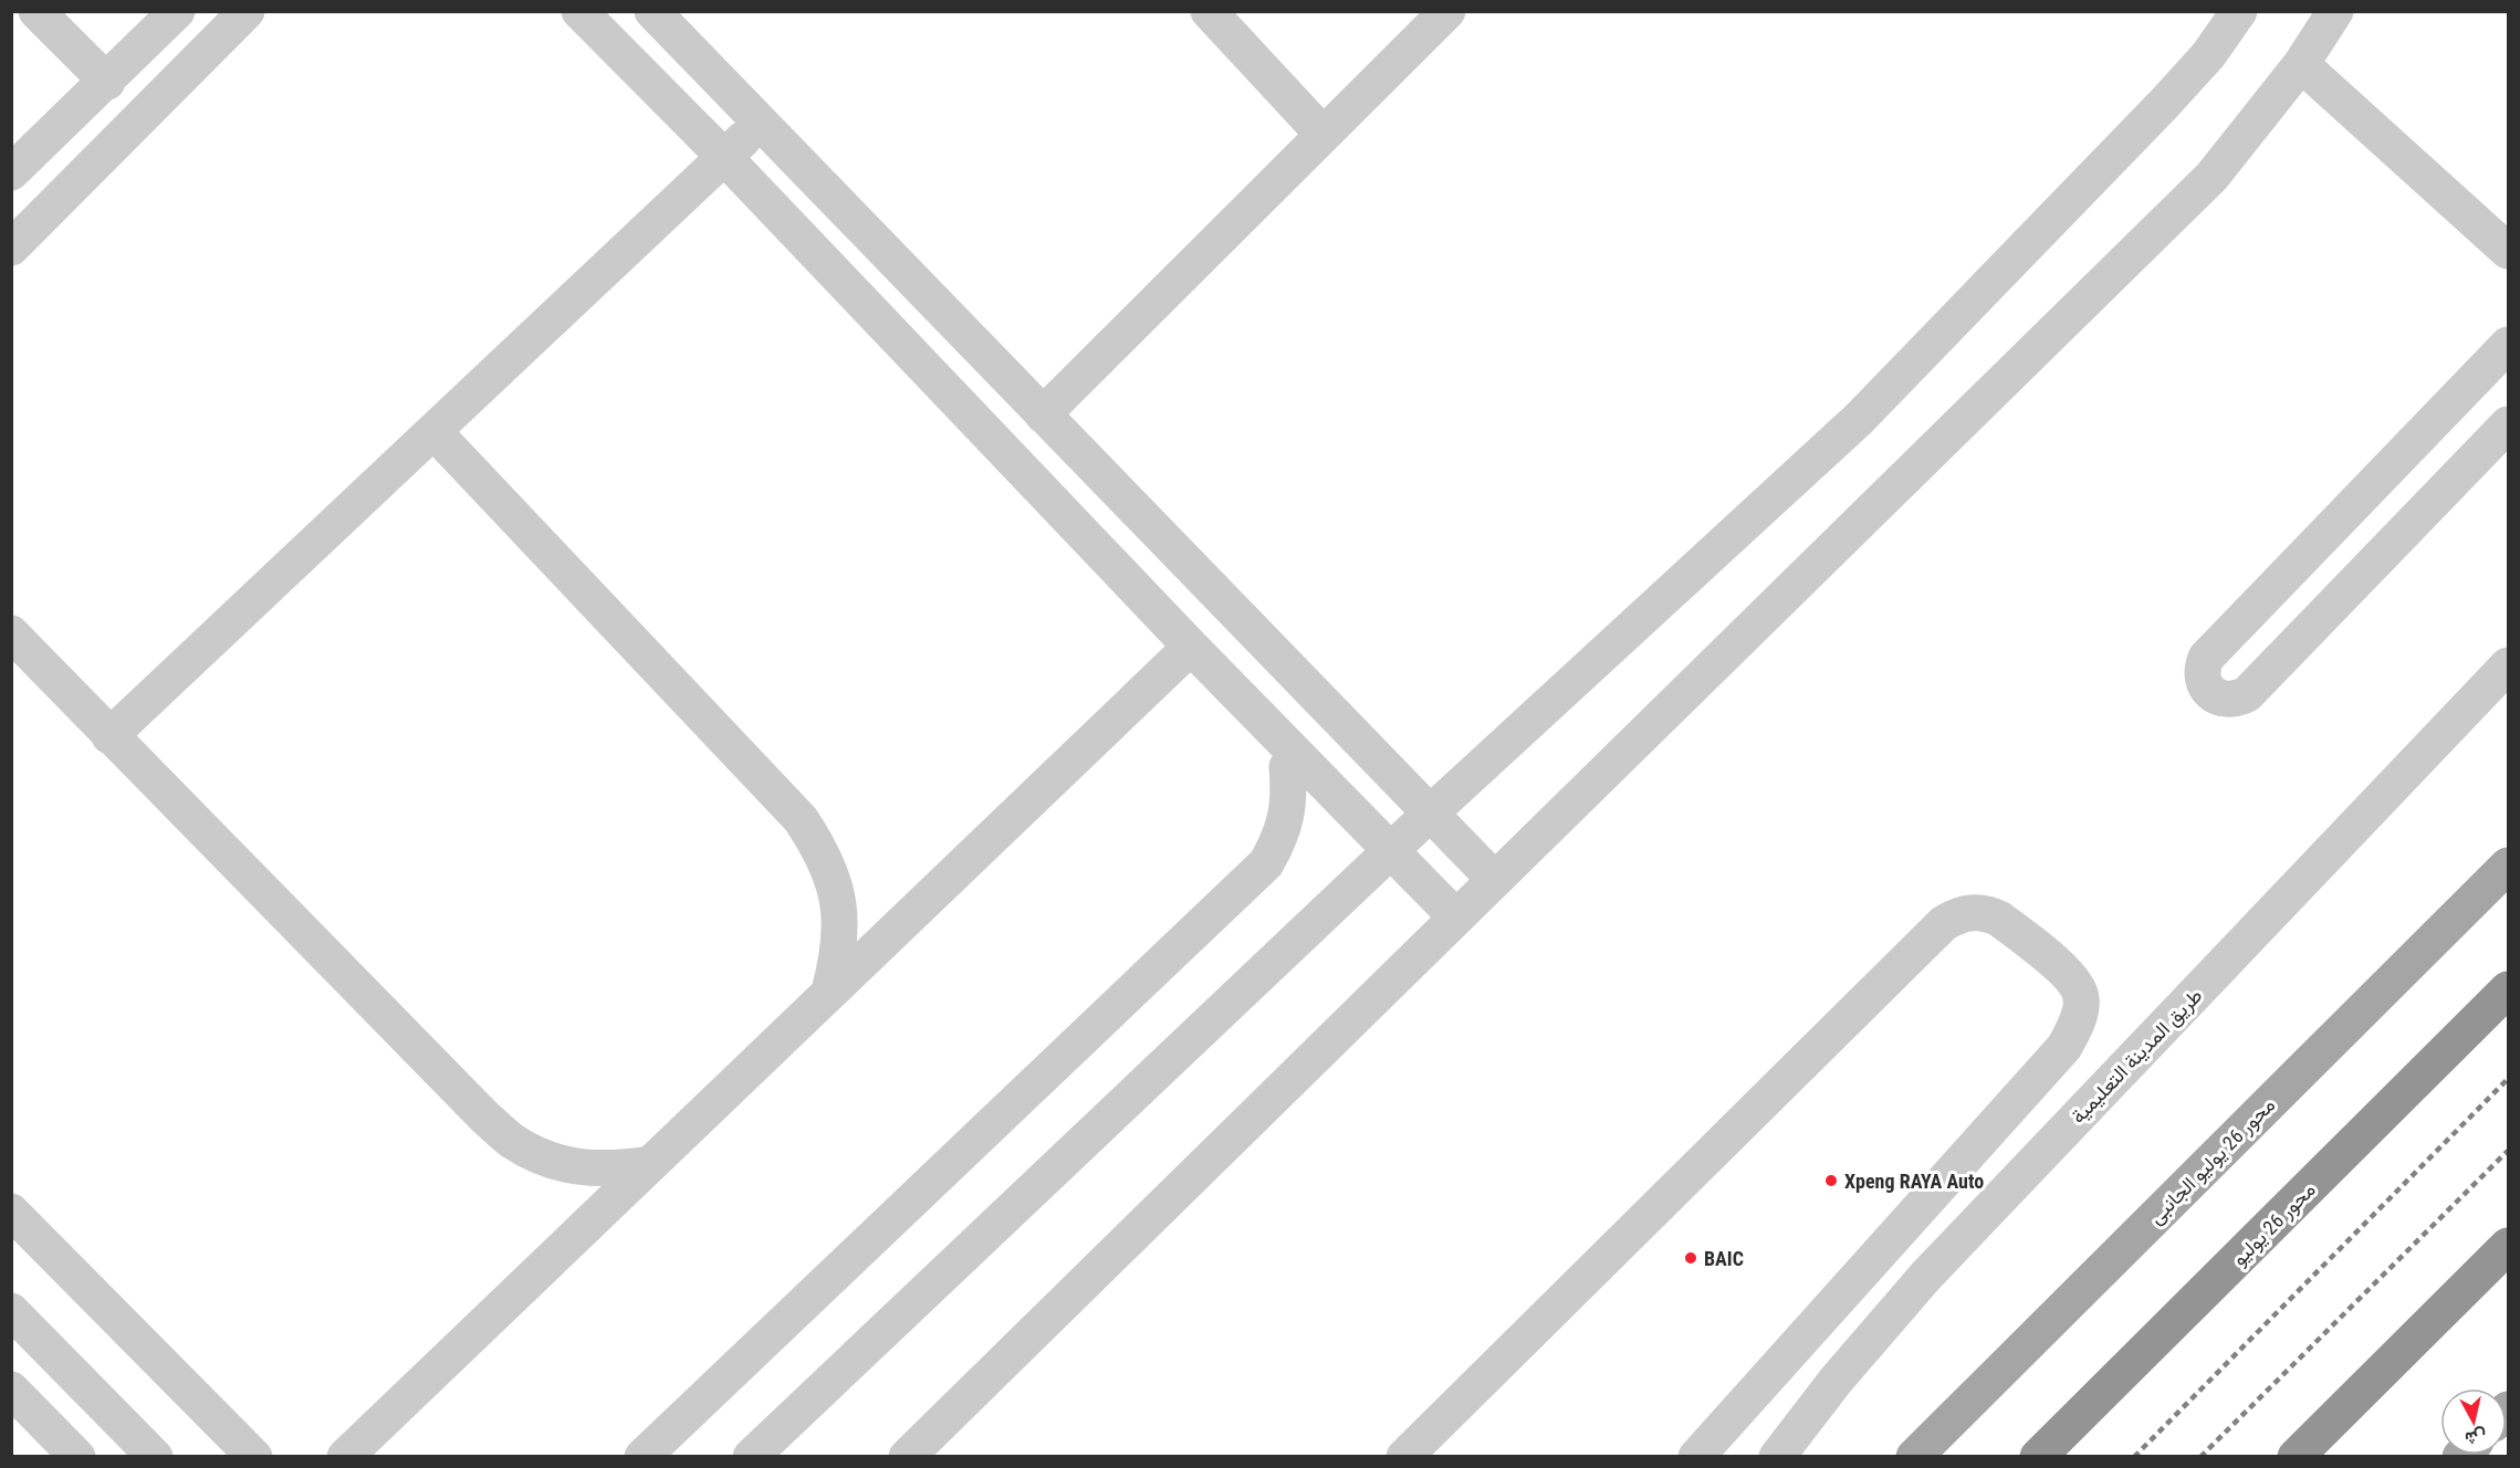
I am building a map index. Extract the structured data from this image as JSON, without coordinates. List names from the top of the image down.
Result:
{
  "streets": {
    "highway": ["محور 26 يوليو"],
    "main road": ["محور 26 يوليو الجانبى"],
    "street": ["طريق المدينة التعليمية"]
  },
  "places": ["Xpeng RAYA Auto", "BAIC"],
  "north": "bottom"
}
